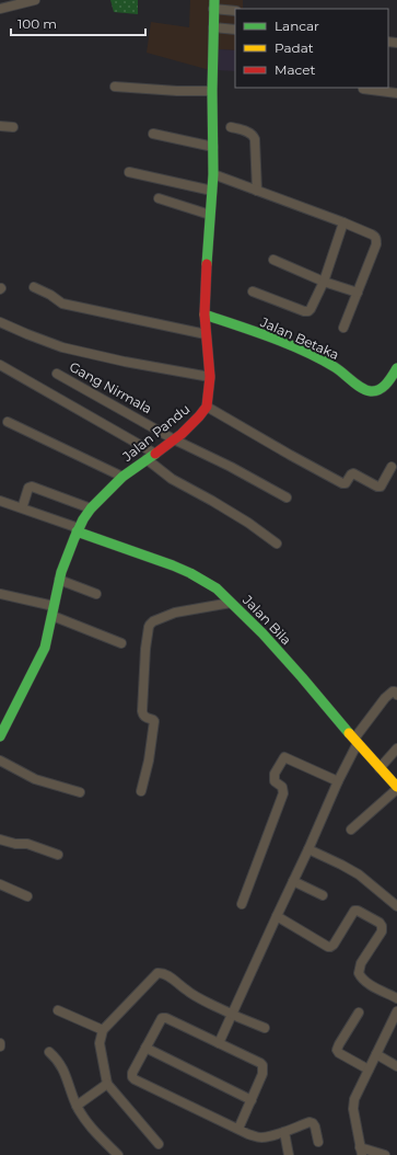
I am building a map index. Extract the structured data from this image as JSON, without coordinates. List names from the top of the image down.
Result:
{
  "streets": {
    "main road": ["Jalan Betaka", "Jalan Pandu", "Jalan Bila"],
    "street": ["Gang Nirmala"]
  },
  "crossings": [
    ["Jalan Betaka", "Jalan Pandu"],
    ["Gang Nirmala", "Jalan Pandu"],
    ["Jalan Pandu", "Jalan Bila"]
  ],
  "legend": ["Lancar", "Padat", "Macet"],
  "scale_bar": "100 m"
}
